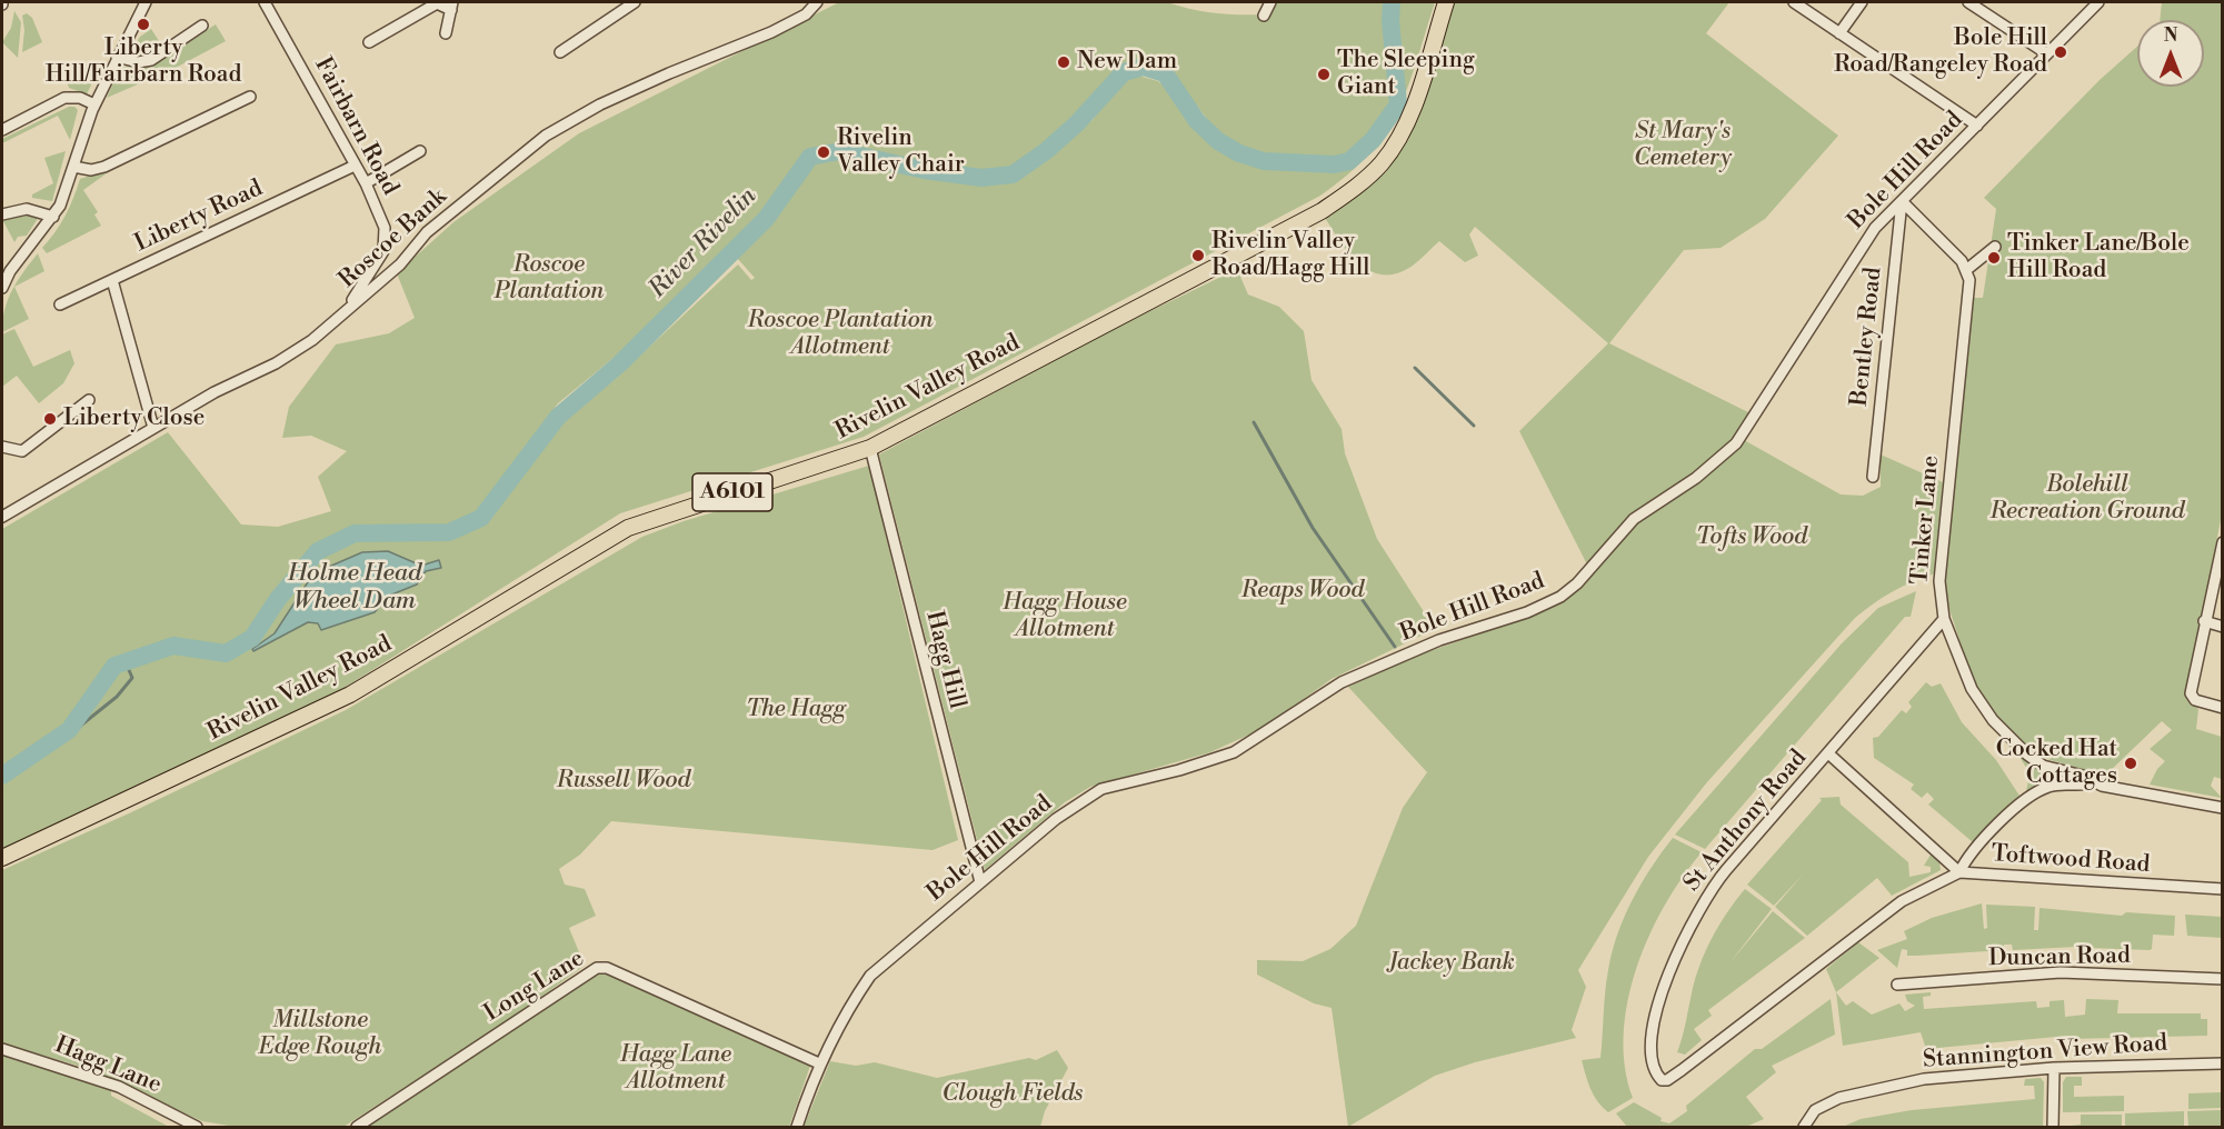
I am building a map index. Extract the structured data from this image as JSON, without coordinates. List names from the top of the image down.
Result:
{
  "streets": {
    "main road": ["Rivelin Valley Road", "A6101"],
    "street": [
      "Fairbarn Road",
      "Bole Hill Road",
      "Liberty Road",
      "Roscoe Bank",
      "Bentley Road",
      "Tinker Lane",
      "Hagg Hill",
      "St Anthony Road",
      "Toftwood Road",
      "Duncan Road",
      "Long Lane",
      "Stannington View Road",
      "Hagg Lane"
    ]
  },
  "crossings": [
    ["Fairbarn Road", "Liberty Road"],
    ["Fairbarn Road", "Roscoe Bank"],
    ["Bole Hill Road", "Bentley Road"],
    ["Bole Hill Road", "Hagg Hill"],
    ["Bole Hill Road", "Long Lane"],
    ["Rivelin Valley Road", "Hagg Hill"],
    ["Tinker Lane", "St Anthony Road"],
    ["St Anthony Road", "Toftwood Road"]
  ],
  "water": ["River Rivelin", "Holme Head Wheel Dam"],
  "parks": [
    "St Mary's Cemetery",
    "Roscoe Plantation",
    "Roscoe Plantation Allotment",
    "Bolehill Recreation Ground",
    "Tofts Wood",
    "Reaps Wood",
    "Hagg House Allotment",
    "The Hagg",
    "Russell Wood",
    "Jackey Bank",
    "Millstone Edge Rough",
    "Hagg Lane Allotment",
    "Clough Fields"
  ],
  "places": [
    "Liberty Hill/Fairbarn Road",
    "Bole Hill Road/Rangeley Road",
    "New Dam",
    "The Sleeping Giant",
    "Rivelin Valley Chair",
    "Rivelin Valley Road/Hagg Hill",
    "Tinker Lane/Bole Hill Road",
    "Liberty Close",
    "Cocked Hat Cottages"
  ],
  "north": "top"
}
